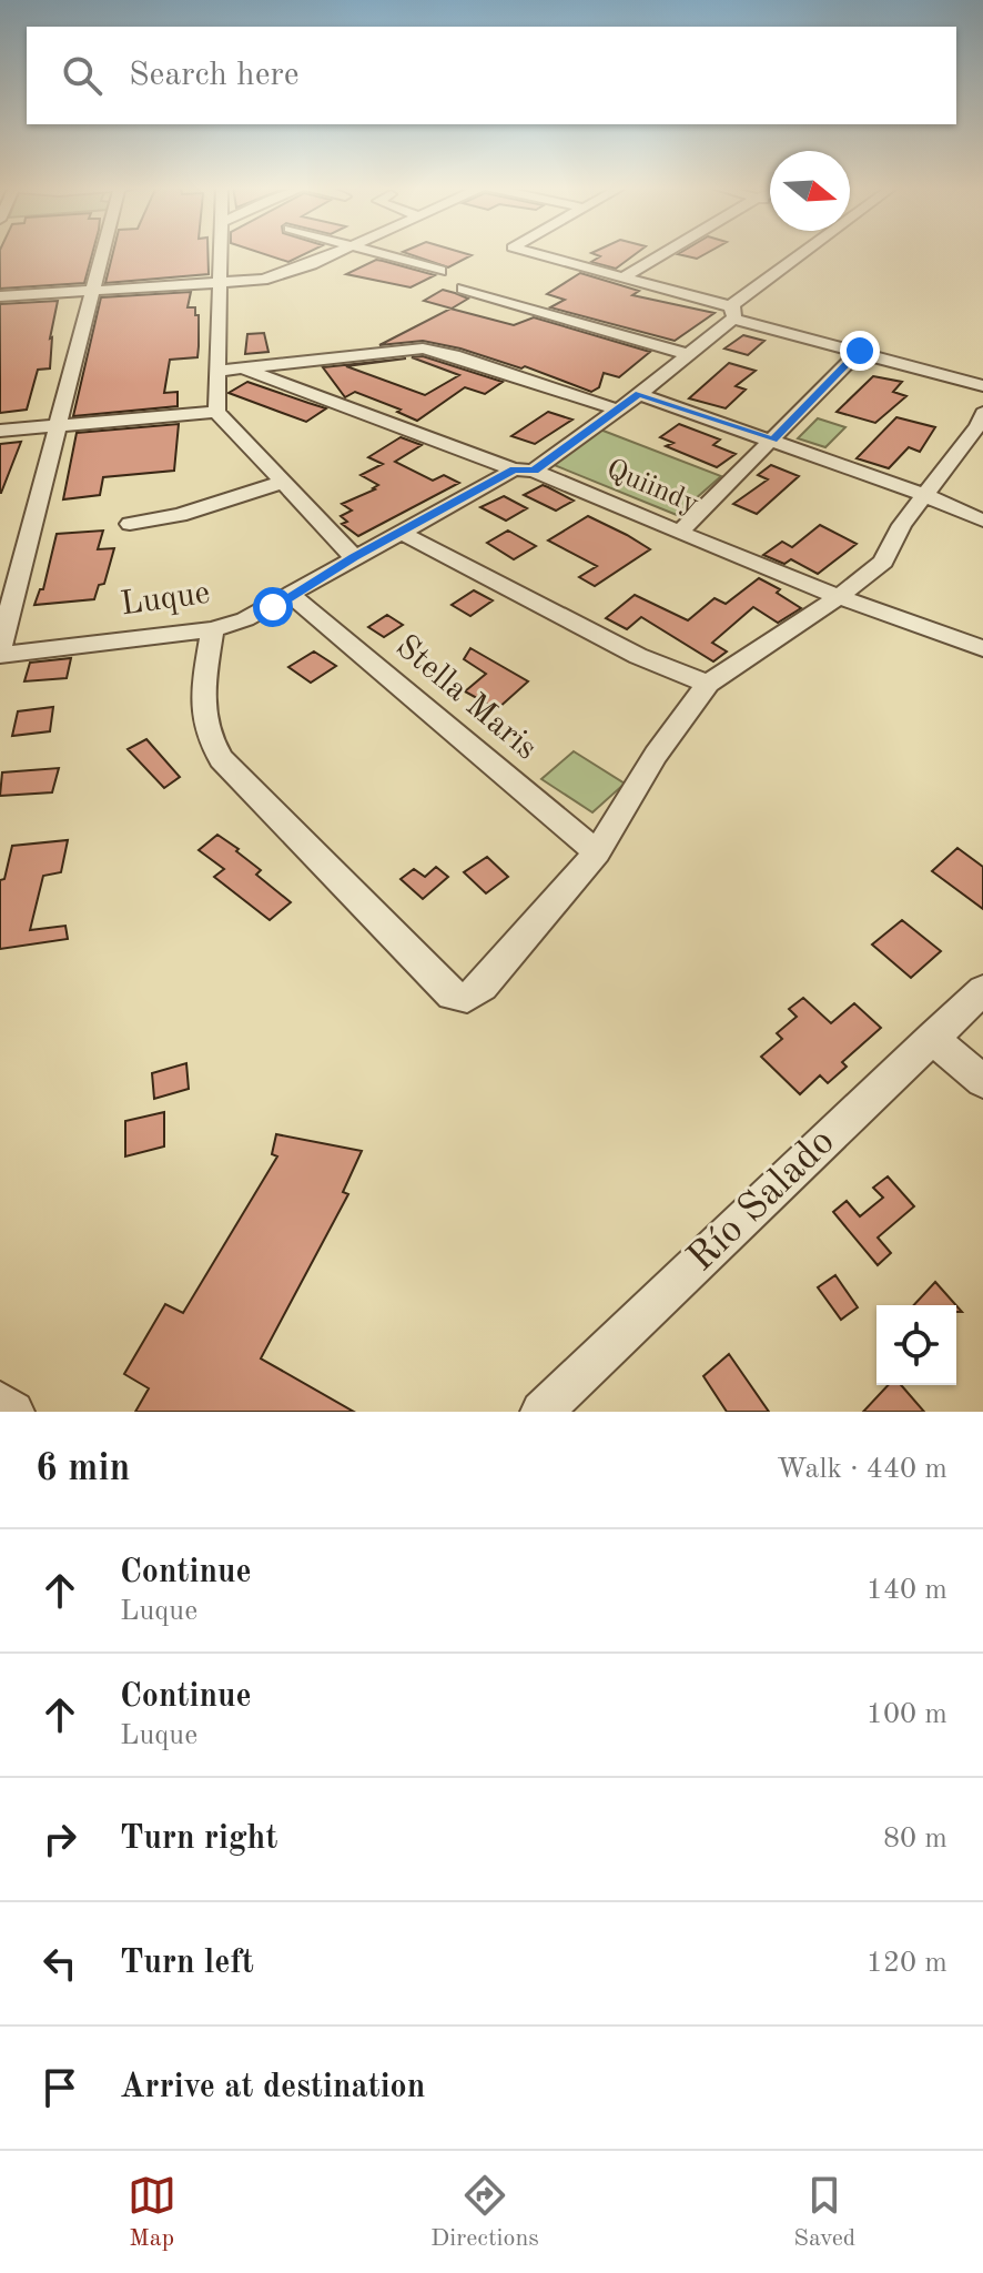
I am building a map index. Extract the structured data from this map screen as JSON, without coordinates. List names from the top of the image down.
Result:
{
  "streets": {
    "street": [
      "Quiindy",
      "Luque",
      "Stella Maris",
      "Río Salado"
    ]
  },
  "crossings": [
    ["Quiindy", "Luque"],
    ["Luque", "Stella Maris"]
  ],
  "north": "right",
  "page": {
    "search": "Search here",
    "heading": ["6 min", "Walk · 440 m"],
    "list": [
      ["Continue", "Luque", "140 m"],
      ["Continue", "Luque", "100 m"],
      ["Turn right", "80 m"],
      ["Turn left", "120 m"],
      "Arrive at destination"
    ],
    "nav": ["Map", "Directions", "Saved"]
  }
}
